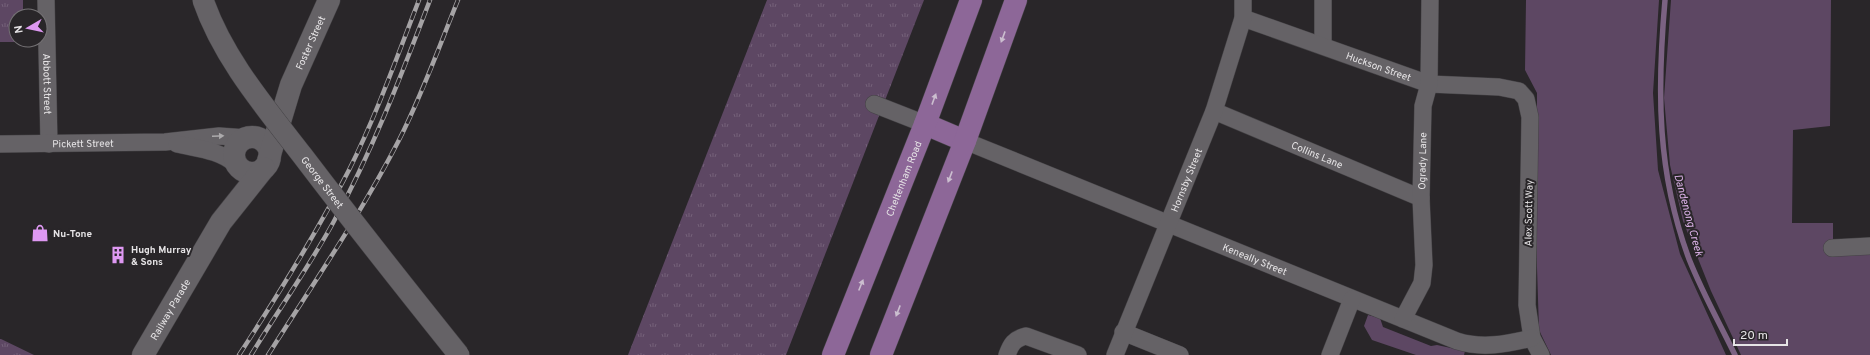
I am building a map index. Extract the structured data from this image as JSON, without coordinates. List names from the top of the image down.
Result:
{
  "streets": {
    "main road": ["Foster Street", "Cheltenham Road", "Railway Parade"],
    "street": [
      "Huckson Street",
      "Abbott Street",
      "Pickett Street",
      "Collins Lane",
      "Ogrady Lane",
      "Hornsby Street",
      "George Street",
      "Alex Scott Way",
      "Keneally Street"
    ]
  },
  "crossings": [
    ["Foster Street", "Pickett Street"],
    ["Foster Street", "Railway Parade"],
    ["Huckson Street", "Ogrady Lane"],
    ["Huckson Street", "Hornsby Street"],
    ["Huckson Street", "Alex Scott Way"],
    ["Abbott Street", "Pickett Street"],
    ["Pickett Street", "Railway Parade"],
    ["Collins Lane", "Ogrady Lane"],
    ["Collins Lane", "Hornsby Street"],
    ["Ogrady Lane", "Keneally Street"],
    ["Hornsby Street", "Keneally Street"],
    ["Alex Scott Way", "Keneally Street"]
  ],
  "water": ["Dandenong Creek"],
  "places": {
    "shop": ["Nu-Tone"],
    "building": ["Hugh Murray & Sons"]
  },
  "scale_bar": "20 m",
  "north": "left"
}
